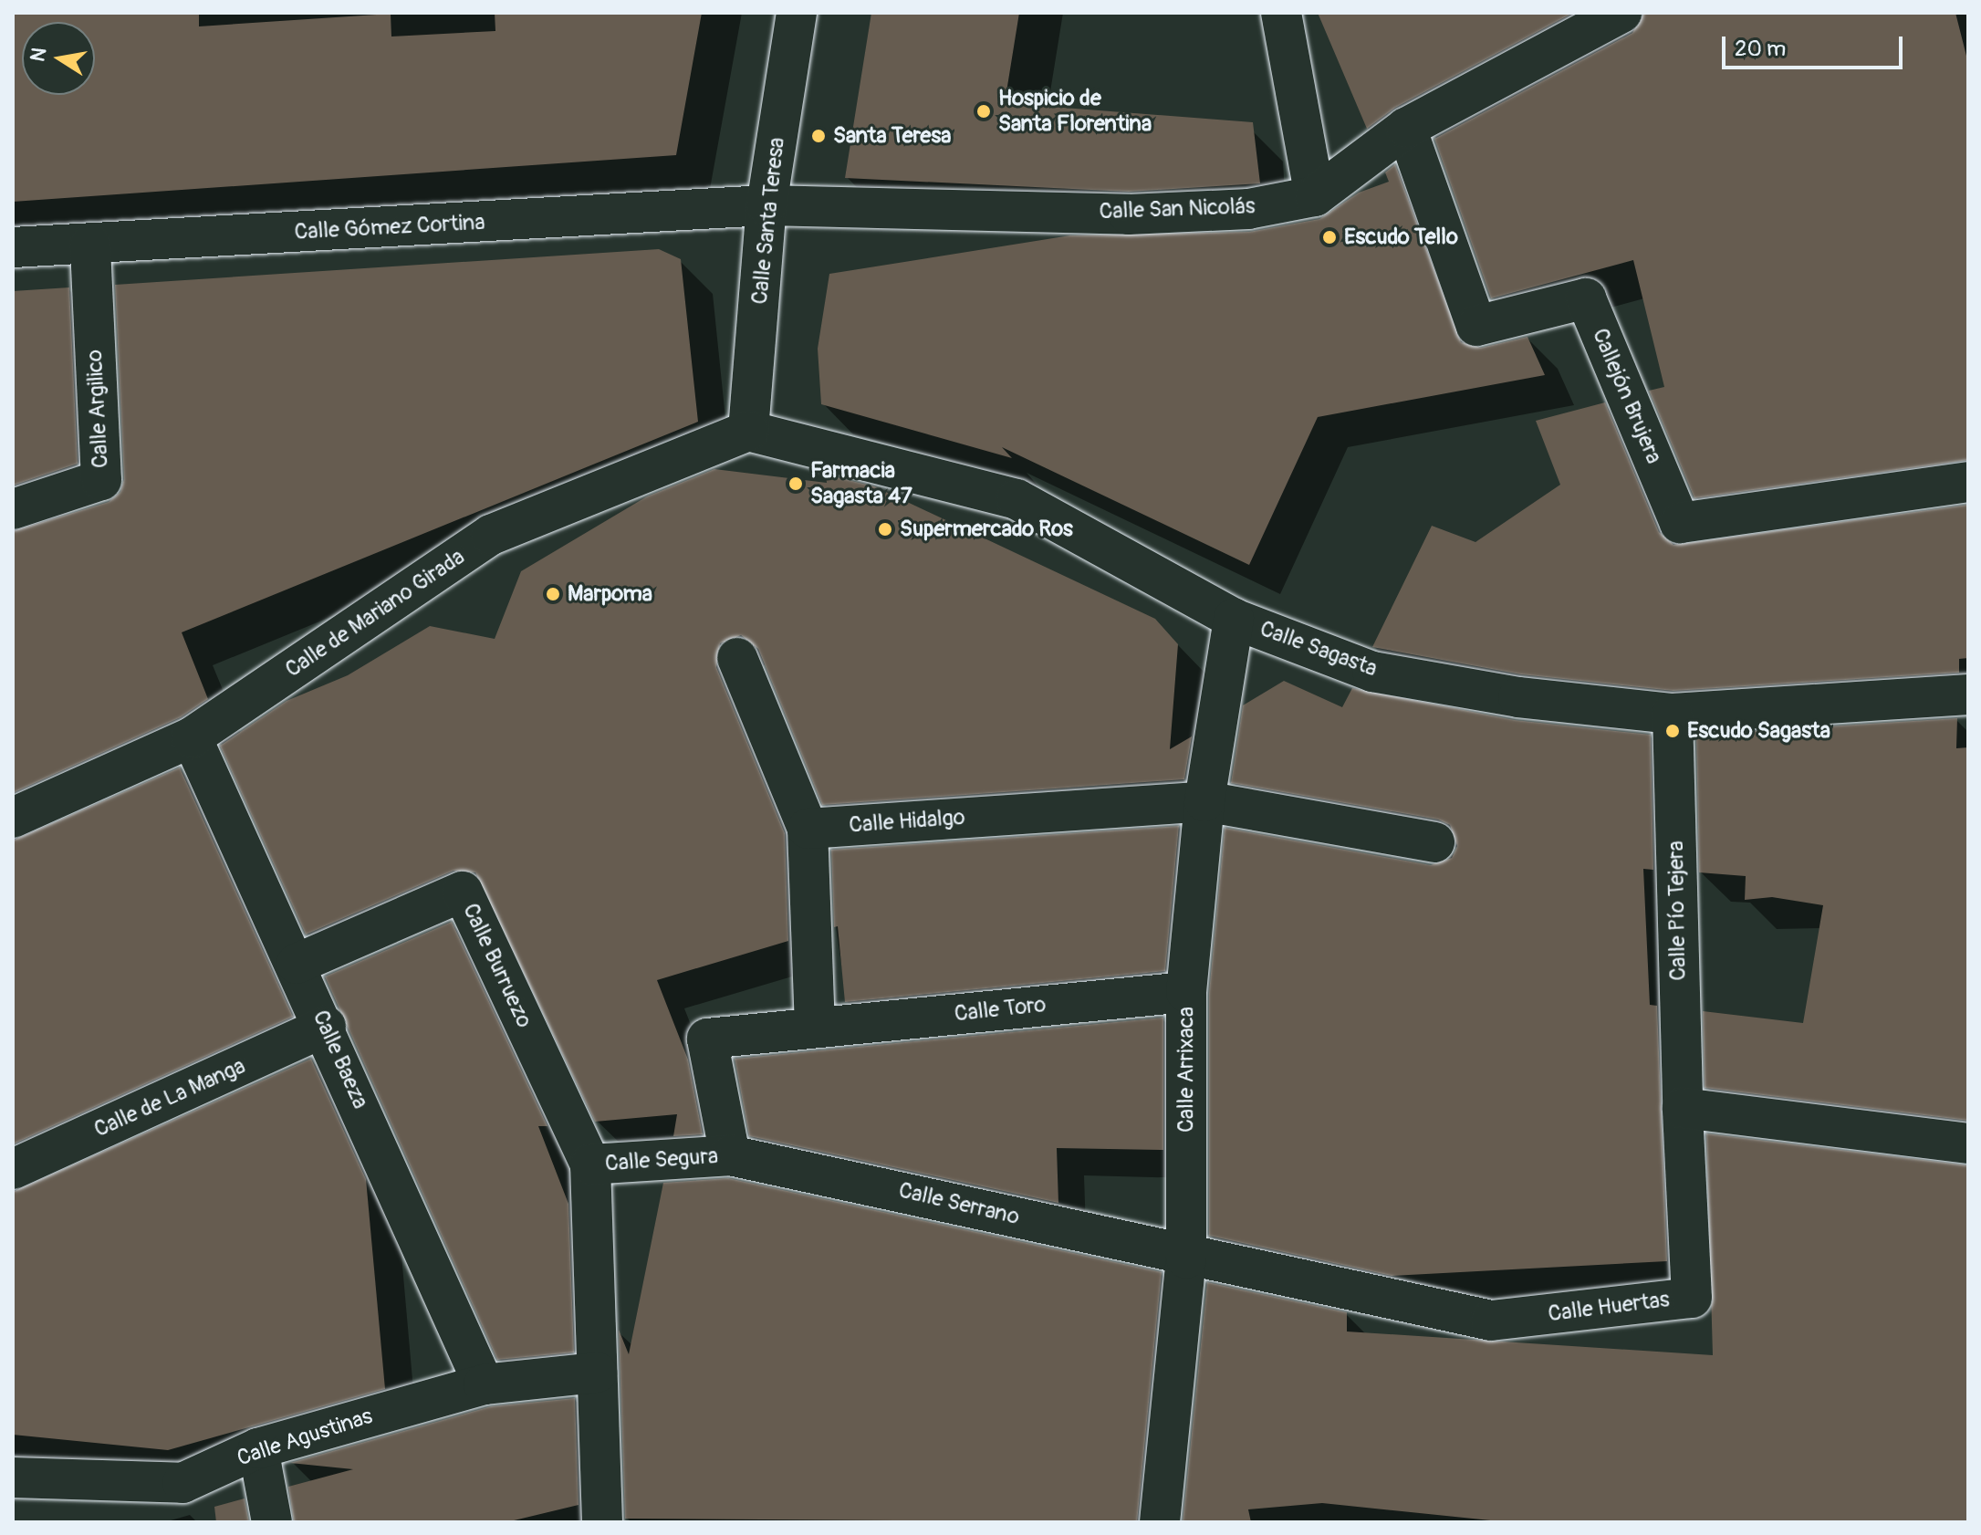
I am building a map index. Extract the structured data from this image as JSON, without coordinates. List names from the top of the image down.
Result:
{
  "streets": {
    "street": [
      "Calle San Nicolás",
      "Calle Santa Teresa",
      "Calle Gómez Cortina",
      "Callejón Brujera",
      "Calle Argilico",
      "Calle de Mariano Girada",
      "Calle Sagasta",
      "Calle Hidalgo",
      "Calle Pío Tejera",
      "Calle Burruezo",
      "Calle Toro",
      "Calle Baeza",
      "Calle Arrixaca",
      "Calle de La Manga",
      "Calle Segura",
      "Calle Serrano",
      "Calle Huertas",
      "Calle Agustinas"
    ]
  },
  "crossings": [
    ["Calle San Nicolás", "Calle Santa Teresa"],
    ["Calle San Nicolás", "Calle Gómez Cortina"],
    ["Calle San Nicolás", "Callejón Brujera"],
    ["Calle Santa Teresa", "Calle Gómez Cortina"],
    ["Calle Santa Teresa", "Calle de Mariano Girada"],
    ["Calle Santa Teresa", "Calle Sagasta"],
    ["Calle Gómez Cortina", "Calle Argilico"],
    ["Calle de Mariano Girada", "Calle Sagasta"],
    ["Calle de Mariano Girada", "Calle Baeza"],
    ["Calle Sagasta", "Calle Pío Tejera"],
    ["Calle Sagasta", "Calle Arrixaca"],
    ["Calle Hidalgo", "Calle Arrixaca"],
    ["Calle Pío Tejera", "Calle Huertas"],
    ["Calle Burruezo", "Calle Baeza"],
    ["Calle Burruezo", "Calle Segura"],
    ["Calle Toro", "Calle Arrixaca"],
    ["Calle Toro", "Calle Segura"],
    ["Calle Baeza", "Calle de La Manga"],
    ["Calle Baeza", "Calle Agustinas"],
    ["Calle Arrixaca", "Calle Serrano"],
    ["Calle Arrixaca", "Calle Huertas"],
    ["Calle Segura", "Calle Serrano"],
    ["Calle Segura", "Calle Agustinas"],
    ["Calle Serrano", "Calle Huertas"]
  ],
  "places": [
    "Hospicio de Santa Florentina",
    "Santa Teresa",
    "Escudo Tello",
    "Farmacia Sagasta 47",
    "Supermercado Ros",
    "Marpoma",
    "Escudo Sagasta"
  ],
  "scale_bar": "20 m",
  "north": "left"
}
